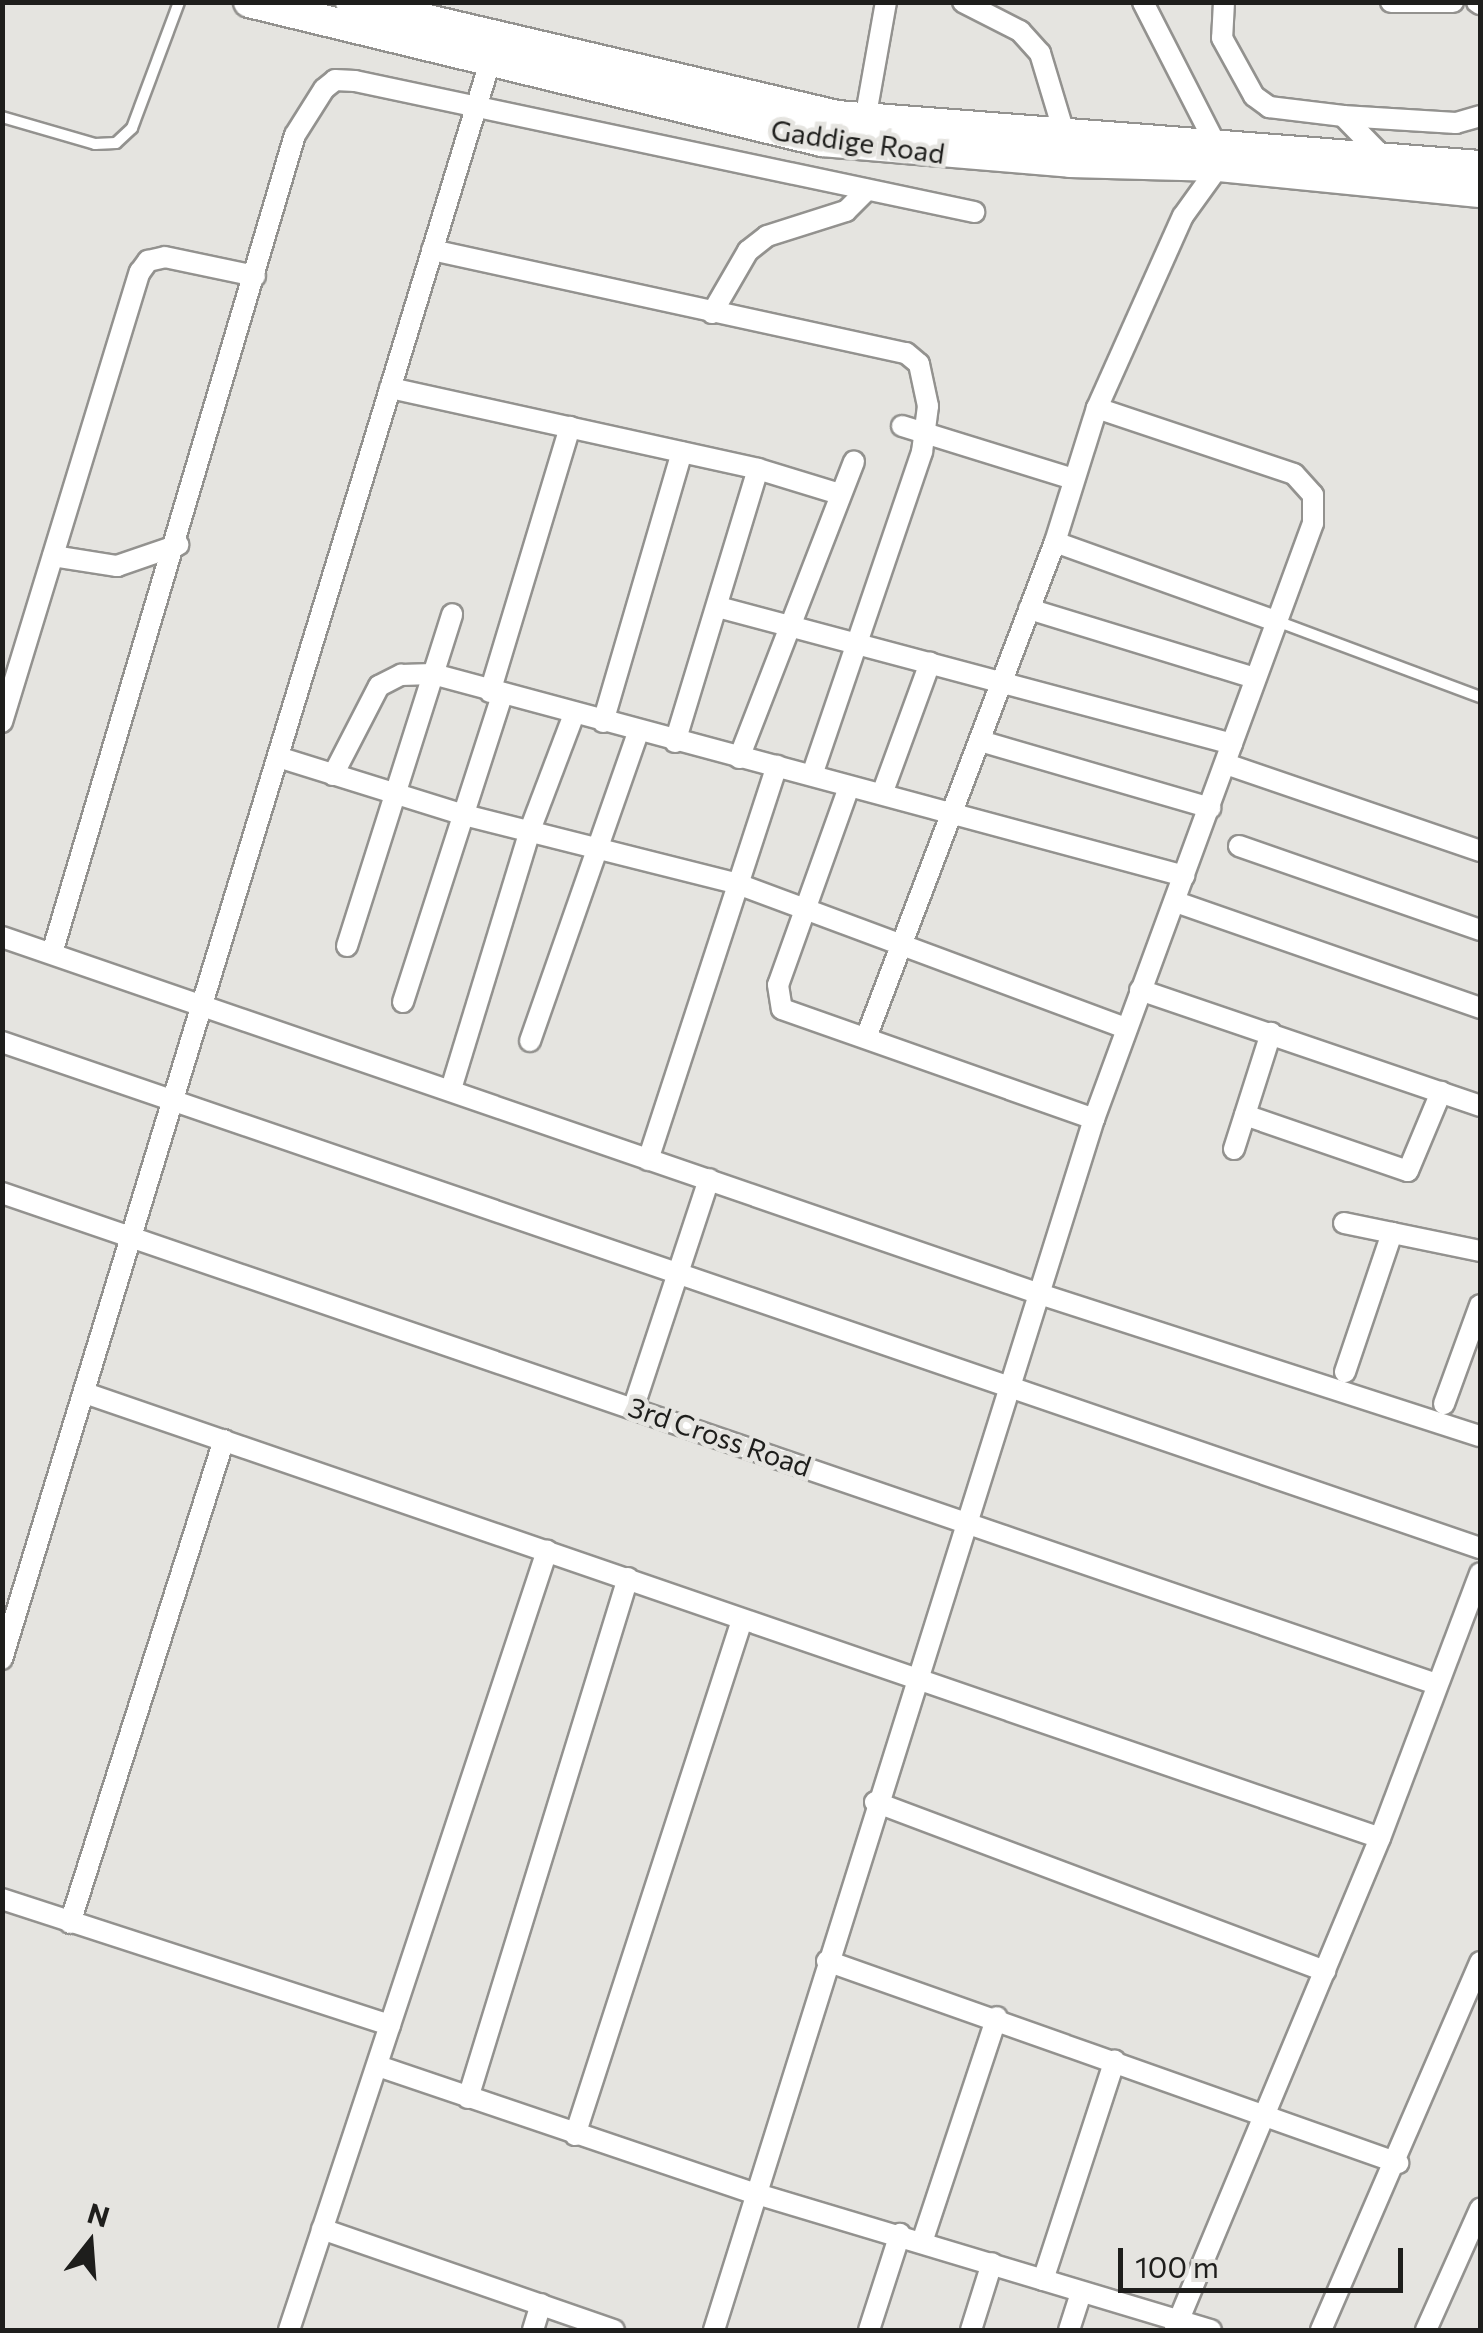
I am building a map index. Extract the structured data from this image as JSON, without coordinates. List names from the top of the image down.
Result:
{
  "streets": {
    "main road": ["Gaddige Road"],
    "street": ["3rd Cross Road"]
  },
  "scale_bar": "100 m",
  "north": "top"
}
